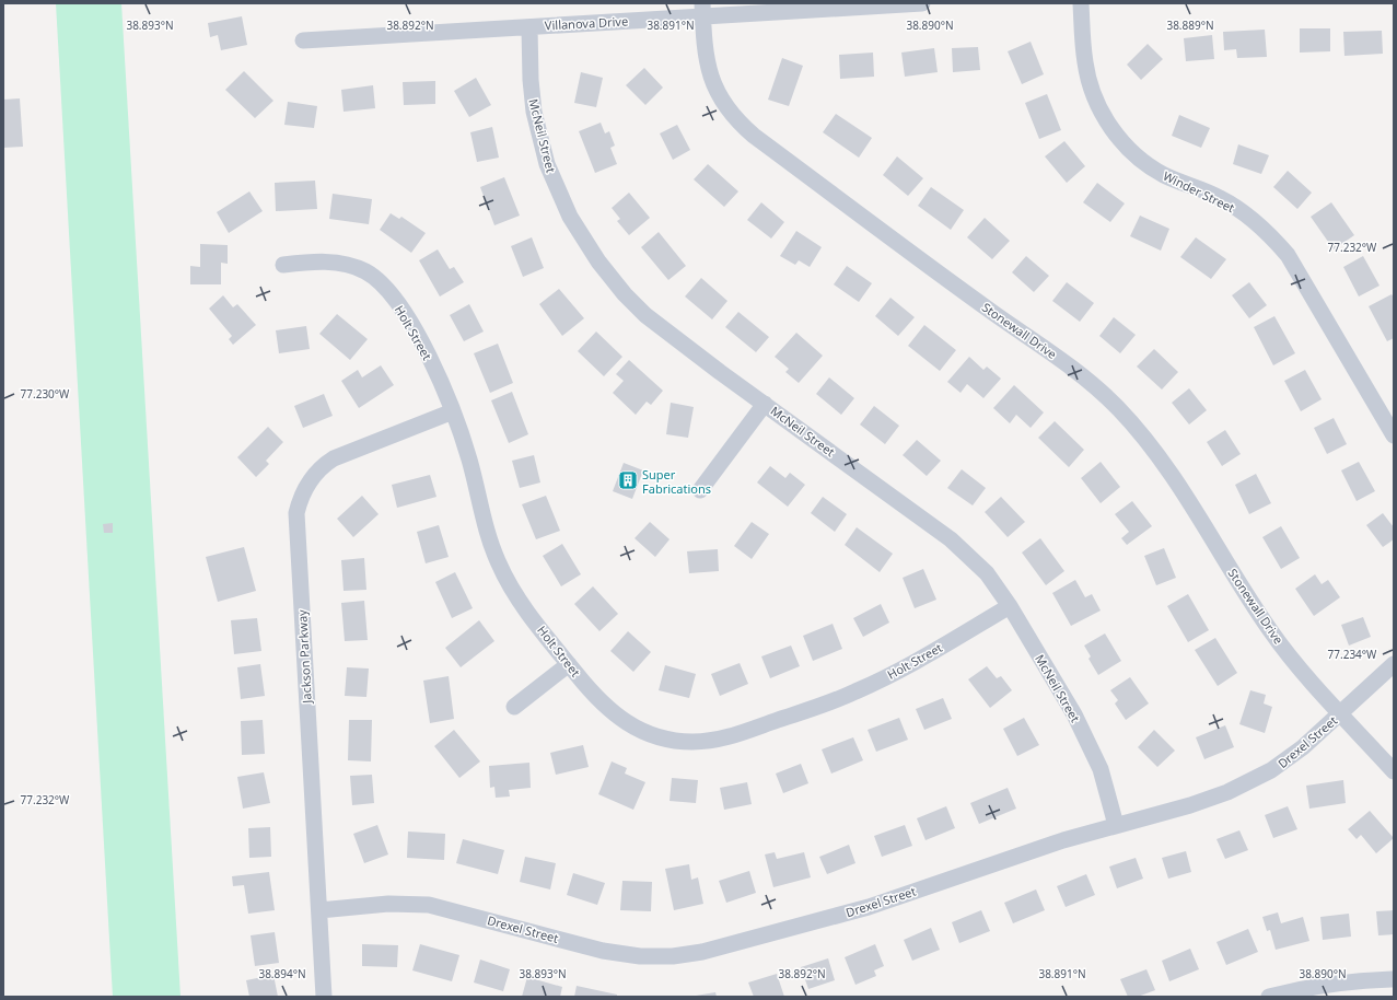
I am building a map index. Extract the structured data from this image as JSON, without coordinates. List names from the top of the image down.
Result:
{
  "streets": {
    "street": [
      "Villanova Drive",
      "McNeil Street",
      "Winder Street",
      "Stonewall Drive",
      "Holt Street",
      "Jackson Parkway",
      "Drexel Street"
    ]
  },
  "crossings": [
    ["Villanova Drive", "McNeil Street"],
    ["Villanova Drive", "Stonewall Drive"],
    ["McNeil Street", "Holt Street"],
    ["McNeil Street", "Drexel Street"],
    ["Stonewall Drive", "Drexel Street"],
    ["Holt Street", "Jackson Parkway"],
    ["Jackson Parkway", "Drexel Street"]
  ],
  "places": {
    "building": ["Super Fabrications"]
  },
  "coordinates": [
    "38.893°N",
    "38.892°N",
    "38.891°N",
    "38.890°N",
    "38.889°N",
    "77.232°W",
    "77.230°W",
    "77.234°W",
    "38.894°N"
  ]
}
